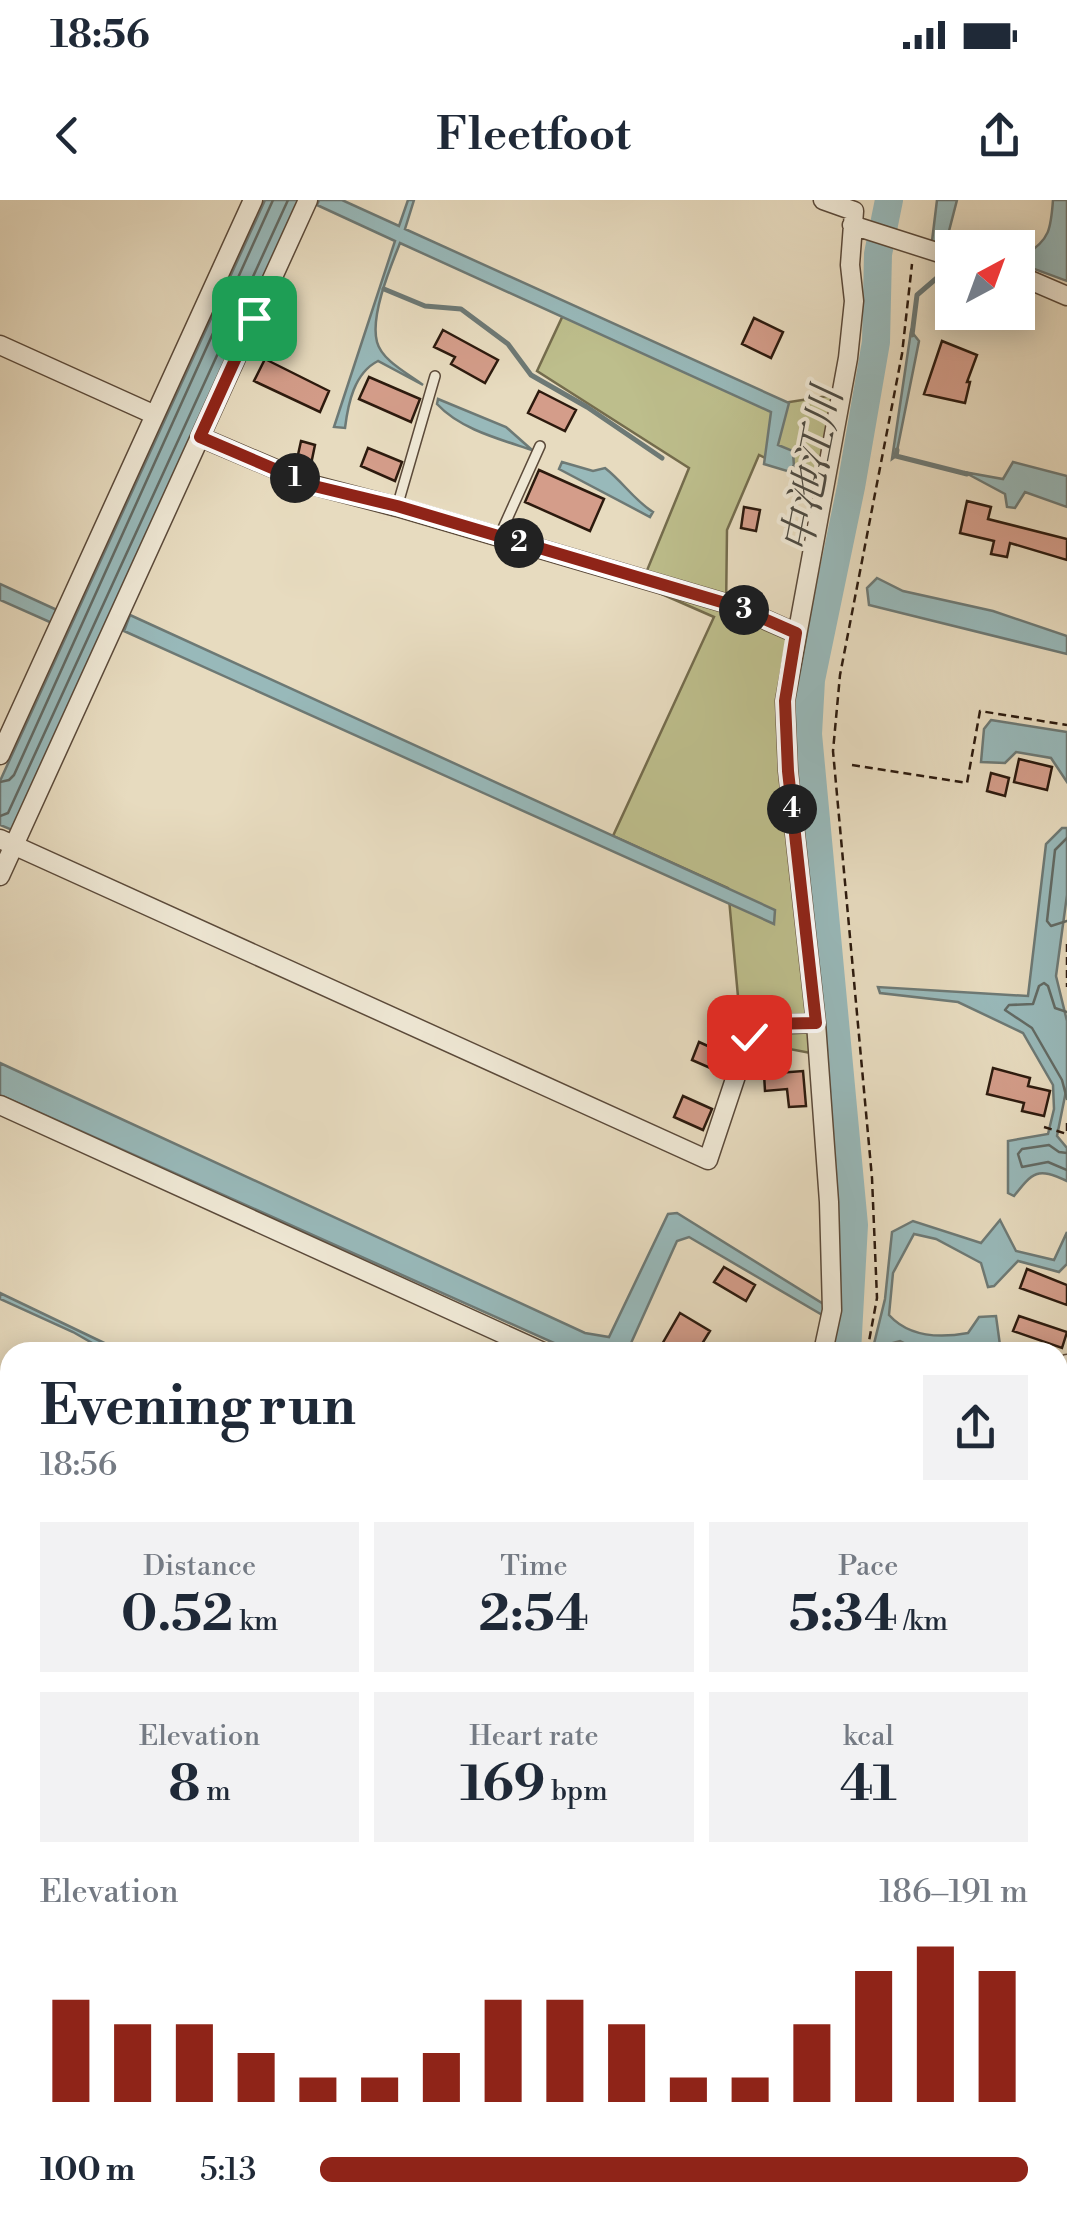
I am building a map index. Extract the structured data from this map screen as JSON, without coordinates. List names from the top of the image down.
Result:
{
  "water": ["中池江川"],
  "north": "top right",
  "page": {
    "status": "18:56",
    "header": "Fleetfoot",
    "pins": [
      "1",
      "2",
      "3",
      "4"
    ],
    "heading": ["Evening run", "18:56"],
    "stats": [
      ["Distance", "0.52 km"],
      ["Time", "2:54"],
      ["Pace", "5:34 /km"],
      ["Elevation", "8 m"],
      ["Heart rate", "169 bpm"],
      ["kcal", "41"]
    ],
    "chart": ["Elevation", "186–191 m"],
    "list": [
      {
        "name": "100 m",
        "note": "5:13"
      }
    ]
  }
}
